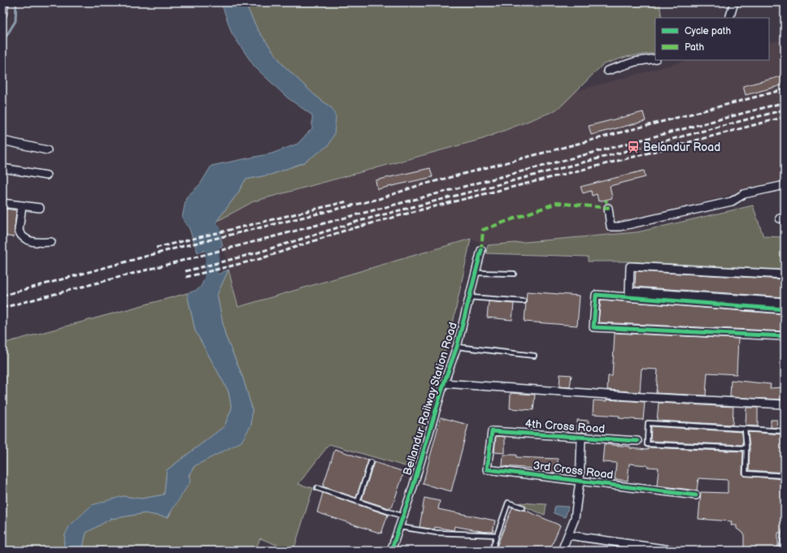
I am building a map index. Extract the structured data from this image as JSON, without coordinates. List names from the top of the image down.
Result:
{
  "streets": {
    "street": ["Bellandur Railway Station Road", "4th Cross Road", "3rd Cross Road"]
  },
  "crossings": [
    ["4th Cross Road", "3rd Cross Road"]
  ],
  "places": {
    "station": ["Belandur Road"]
  },
  "legend": ["Cycle path", "Path"]
}
